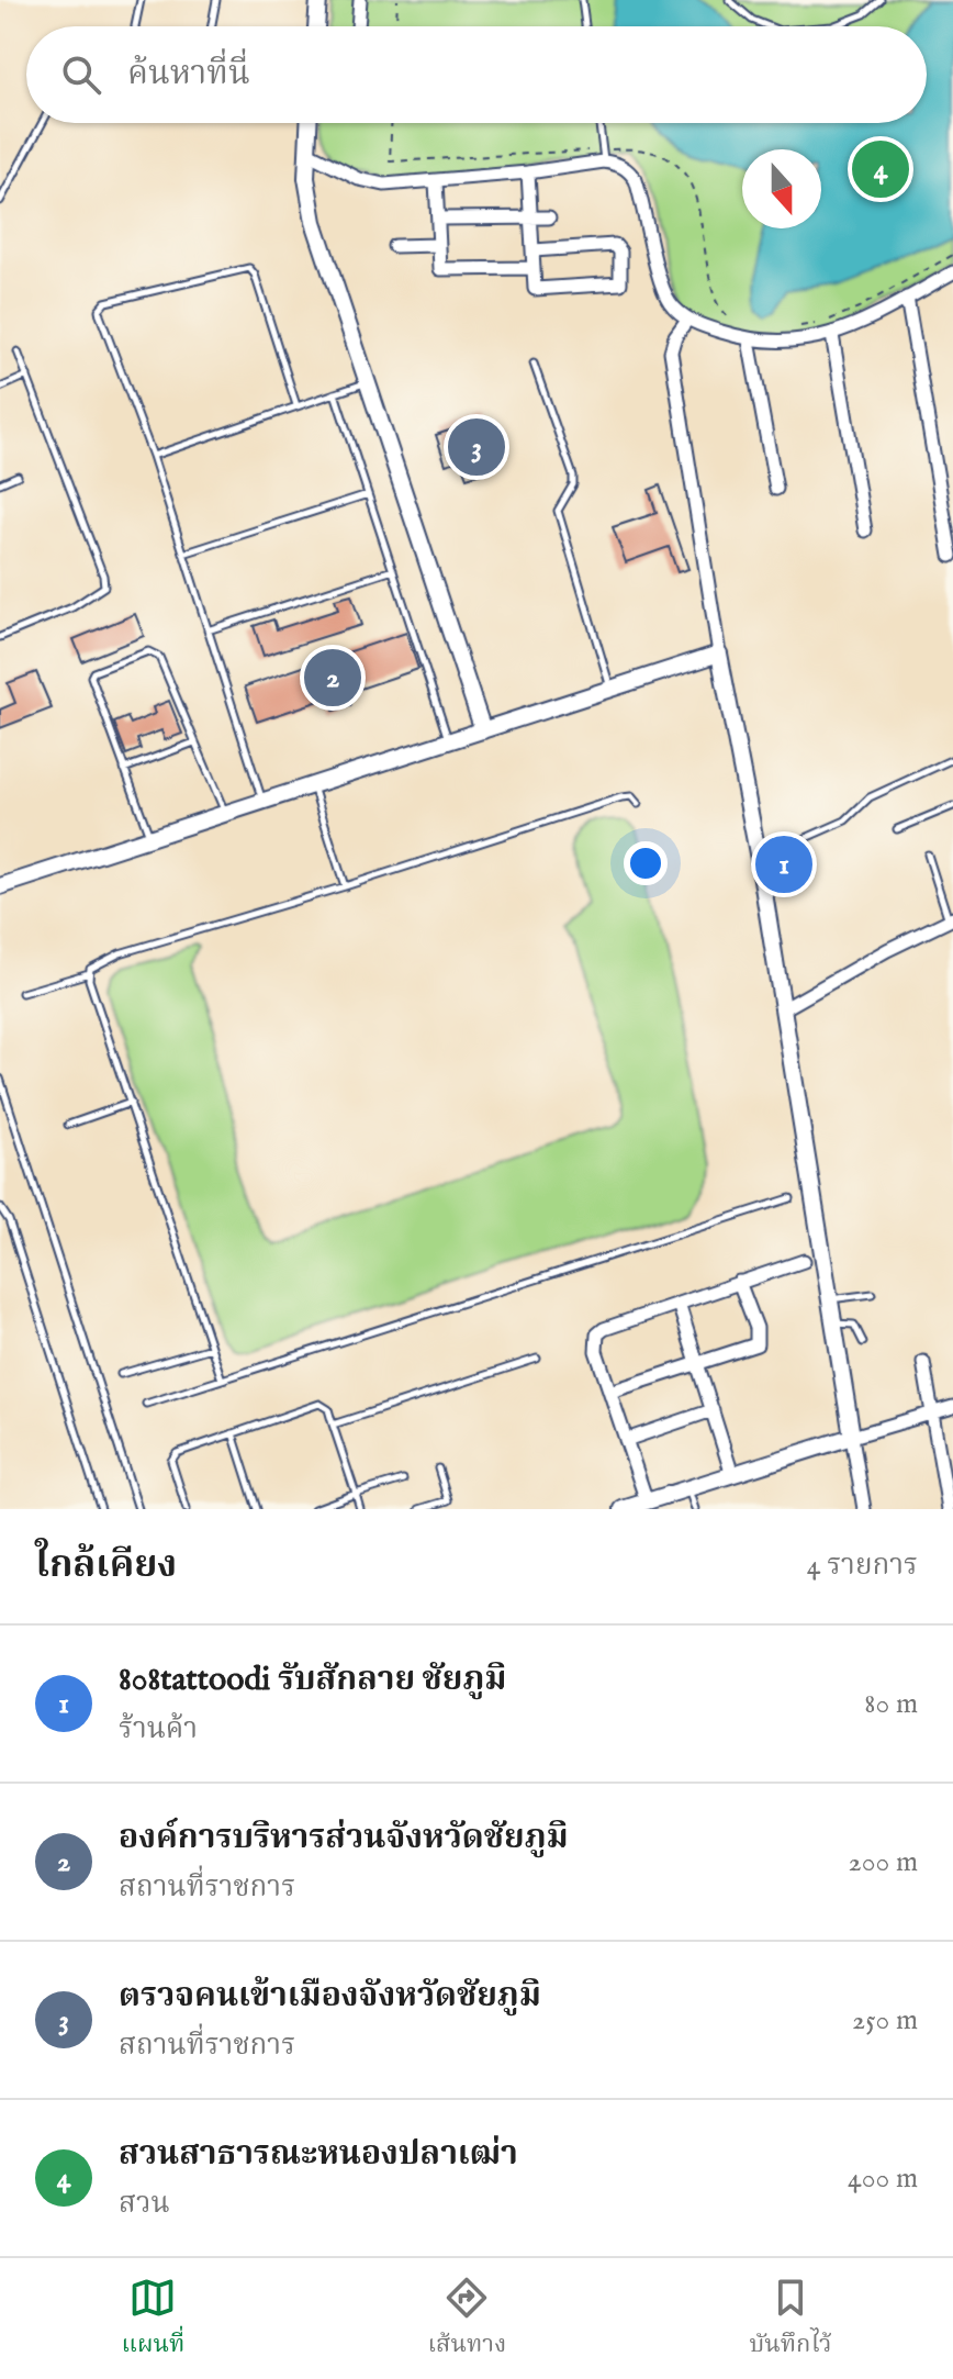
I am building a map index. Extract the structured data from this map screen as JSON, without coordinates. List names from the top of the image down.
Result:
{
  "north": "bottom",
  "page": {
    "search": "ค้นหาที่นี่",
    "pins": [
      "4",
      "3",
      "2",
      "1"
    ],
    "heading": ["ใกล้เคียง", "4 รายการ"],
    "list": [
      {
        "mark": "1",
        "name": "808tattoodi รับสักลาย ชัยภูมิ",
        "note": "ร้านค้า",
        "value": "80 m"
      },
      {
        "mark": "2",
        "name": "องค์การบริหารส่วนจังหวัดชัยภูมิ",
        "note": "สถานที่ราชการ",
        "value": "200 m"
      },
      {
        "mark": "3",
        "name": "ตรวจคนเข้าเมืองจังหวัดชัยภูมิ",
        "note": "สถานที่ราชการ",
        "value": "250 m"
      },
      {
        "mark": "4",
        "name": "สวนสาธารณะหนองปลาเฒ่า",
        "note": "สวน",
        "value": "400 m"
      }
    ],
    "nav": ["แผนที่", "เส้นทาง", "บันทึกไว้"]
  }
}
